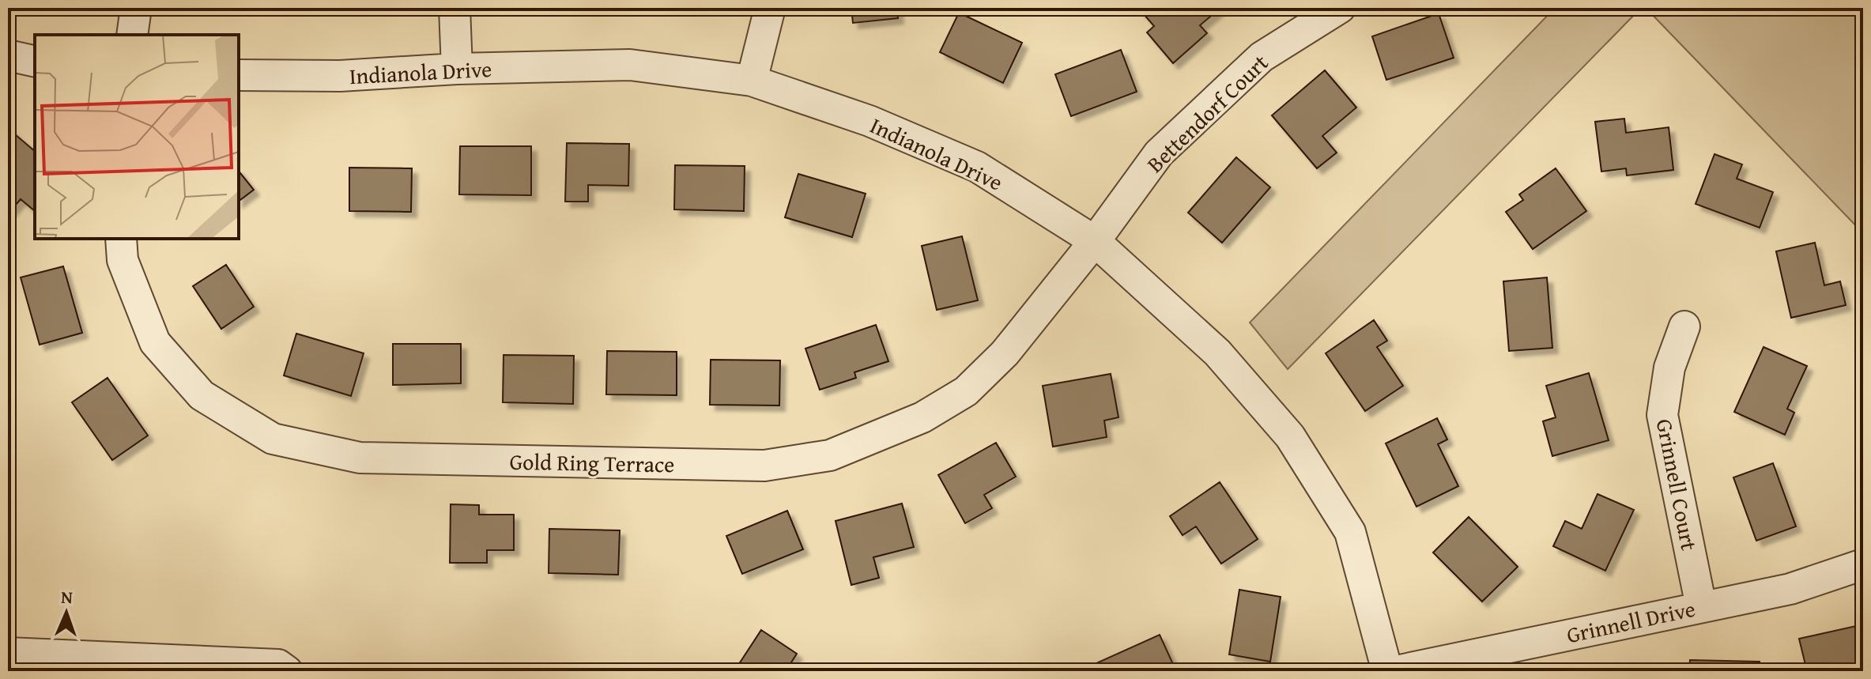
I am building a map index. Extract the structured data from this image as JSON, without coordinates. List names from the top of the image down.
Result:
{
  "streets": {
    "street": [
      "Indianola Drive",
      "Bettendorf Court",
      "Gold Ring Terrace",
      "Grinnell Court",
      "Grinnell Drive"
    ]
  },
  "crossings": [
    ["Indianola Drive", "Bettendorf Court"],
    ["Indianola Drive", "Gold Ring Terrace"],
    ["Bettendorf Court", "Gold Ring Terrace"],
    ["Grinnell Court", "Grinnell Drive"]
  ],
  "north": "top"
}
